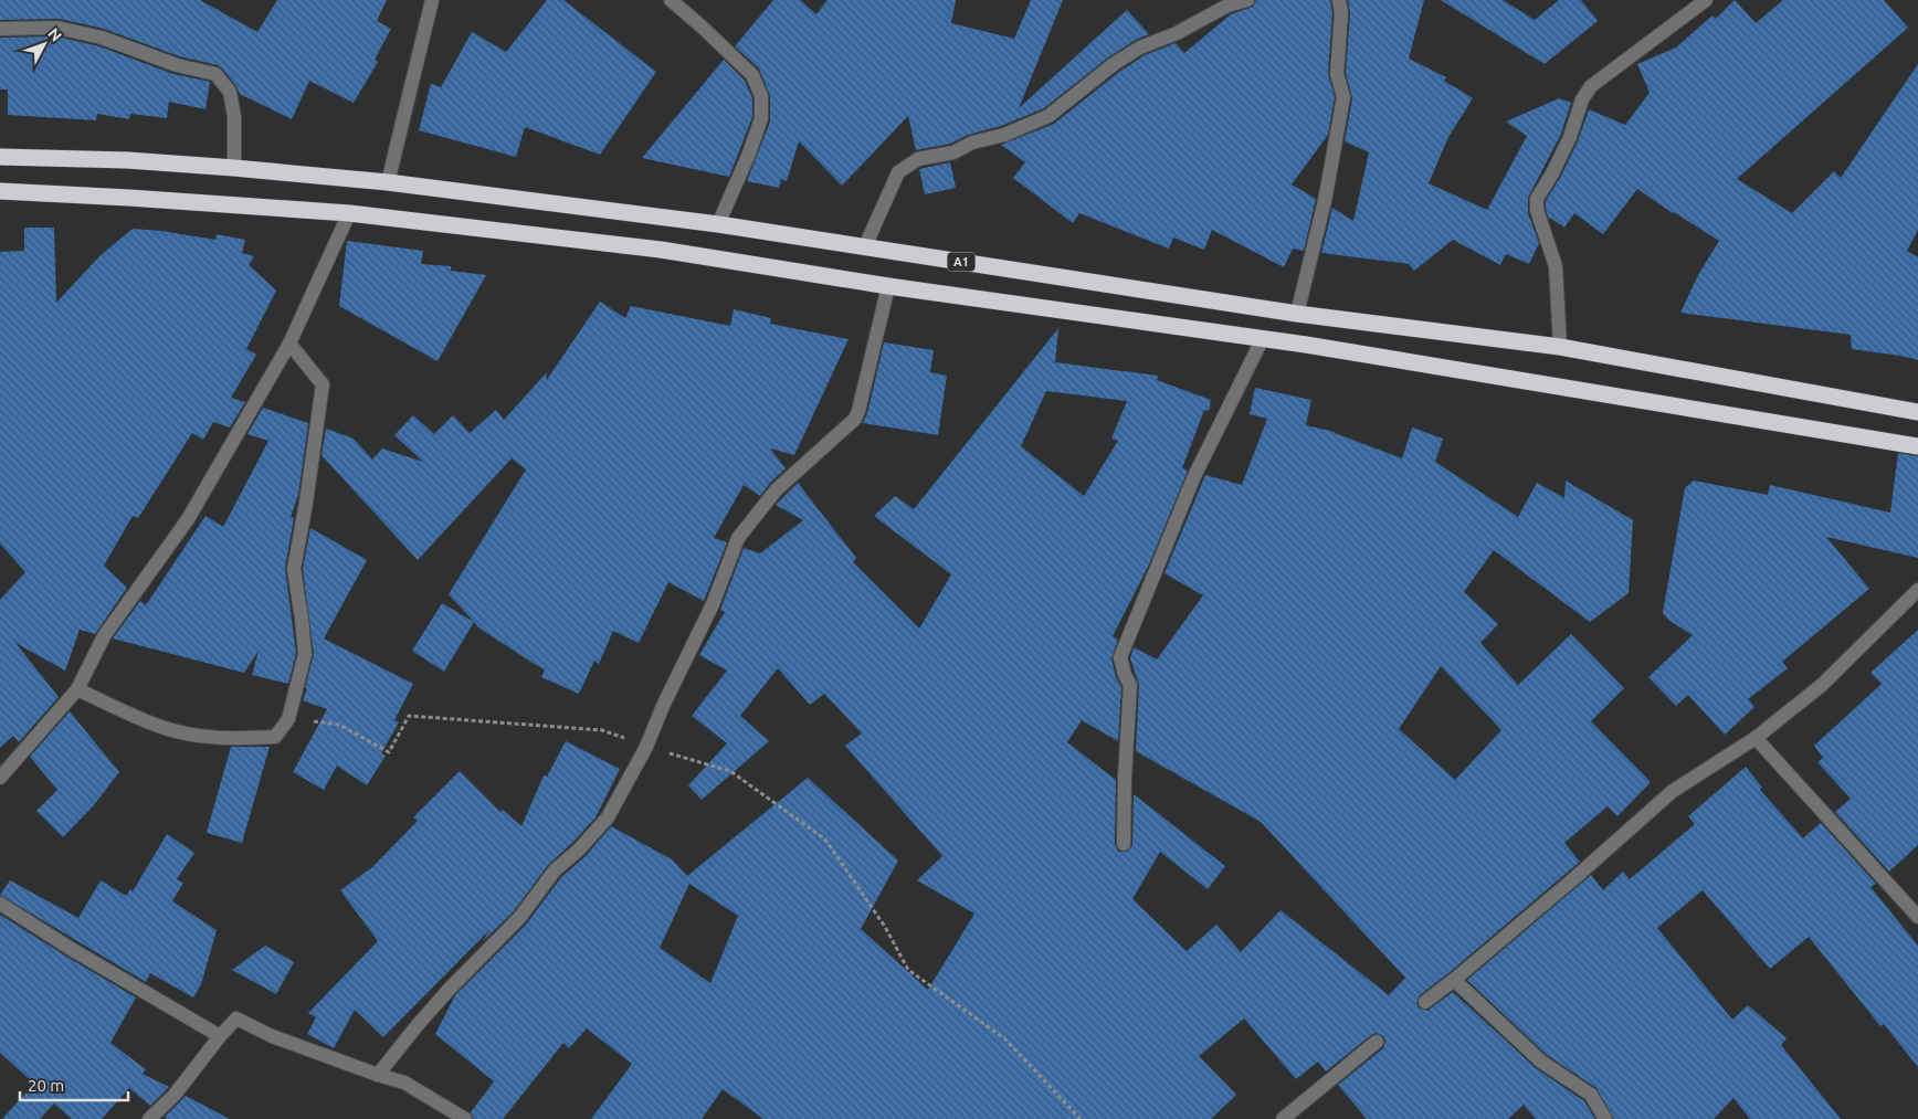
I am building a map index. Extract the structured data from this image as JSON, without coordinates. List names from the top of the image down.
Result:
{
  "streets": {
    "highway": ["A1"]
  },
  "scale_bar": "20 m",
  "north": "top right"
}
